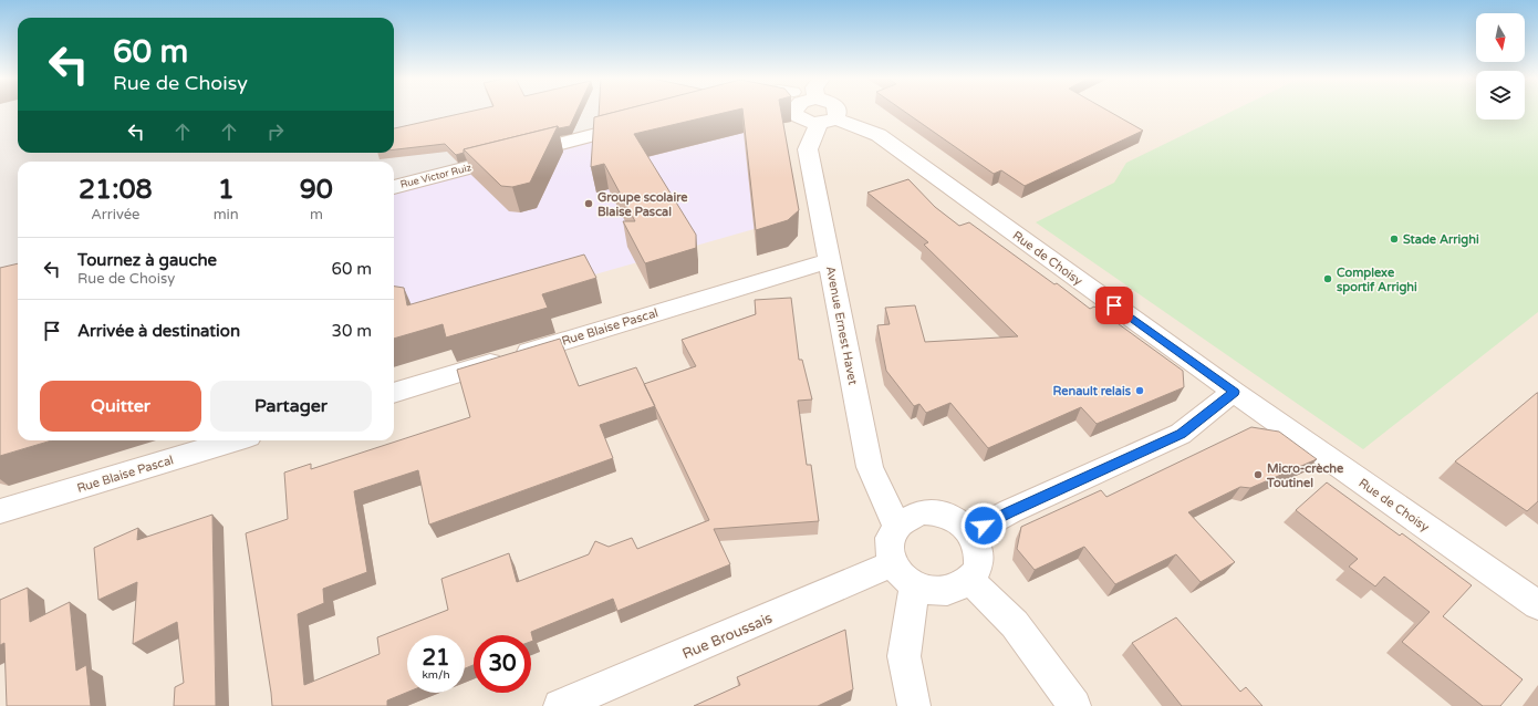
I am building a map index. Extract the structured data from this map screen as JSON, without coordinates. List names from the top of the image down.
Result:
{
  "streets": {
    "street": [
      "Rue Victor Ruiz",
      "Rue de Choisy",
      "Avenue Ernest Havet",
      "Rue Blaise Pascal",
      "Rue Broussais"
    ]
  },
  "crossings": [
    ["Rue de Choisy", "Avenue Ernest Havet"],
    ["Avenue Ernest Havet", "Rue Blaise Pascal"],
    ["Avenue Ernest Havet", "Rue Broussais"]
  ],
  "places": [
    "Groupe scolaire Blaise Pascal",
    "Stade Arrighi",
    "Complexe sportif Arrighi",
    "Renault relais",
    "Micro-crèche Toutinel"
  ],
  "north": "bottom",
  "page": {
    "turn": ["60 m", "Rue de Choisy"],
    "eta": [
      "21:08",
      "Arrivée",
      "1",
      "min",
      "90",
      "m"
    ],
    "list": [
      {
        "name": "Tournez à gauche",
        "note": "Rue de Choisy",
        "value": "60 m"
      },
      {
        "name": "Arrivée à destination",
        "value": "30 m"
      }
    ],
    "buttons": ["Quitter", "Partager"],
    "speed": "21 km/h",
    "limit": "30"
  }
}
